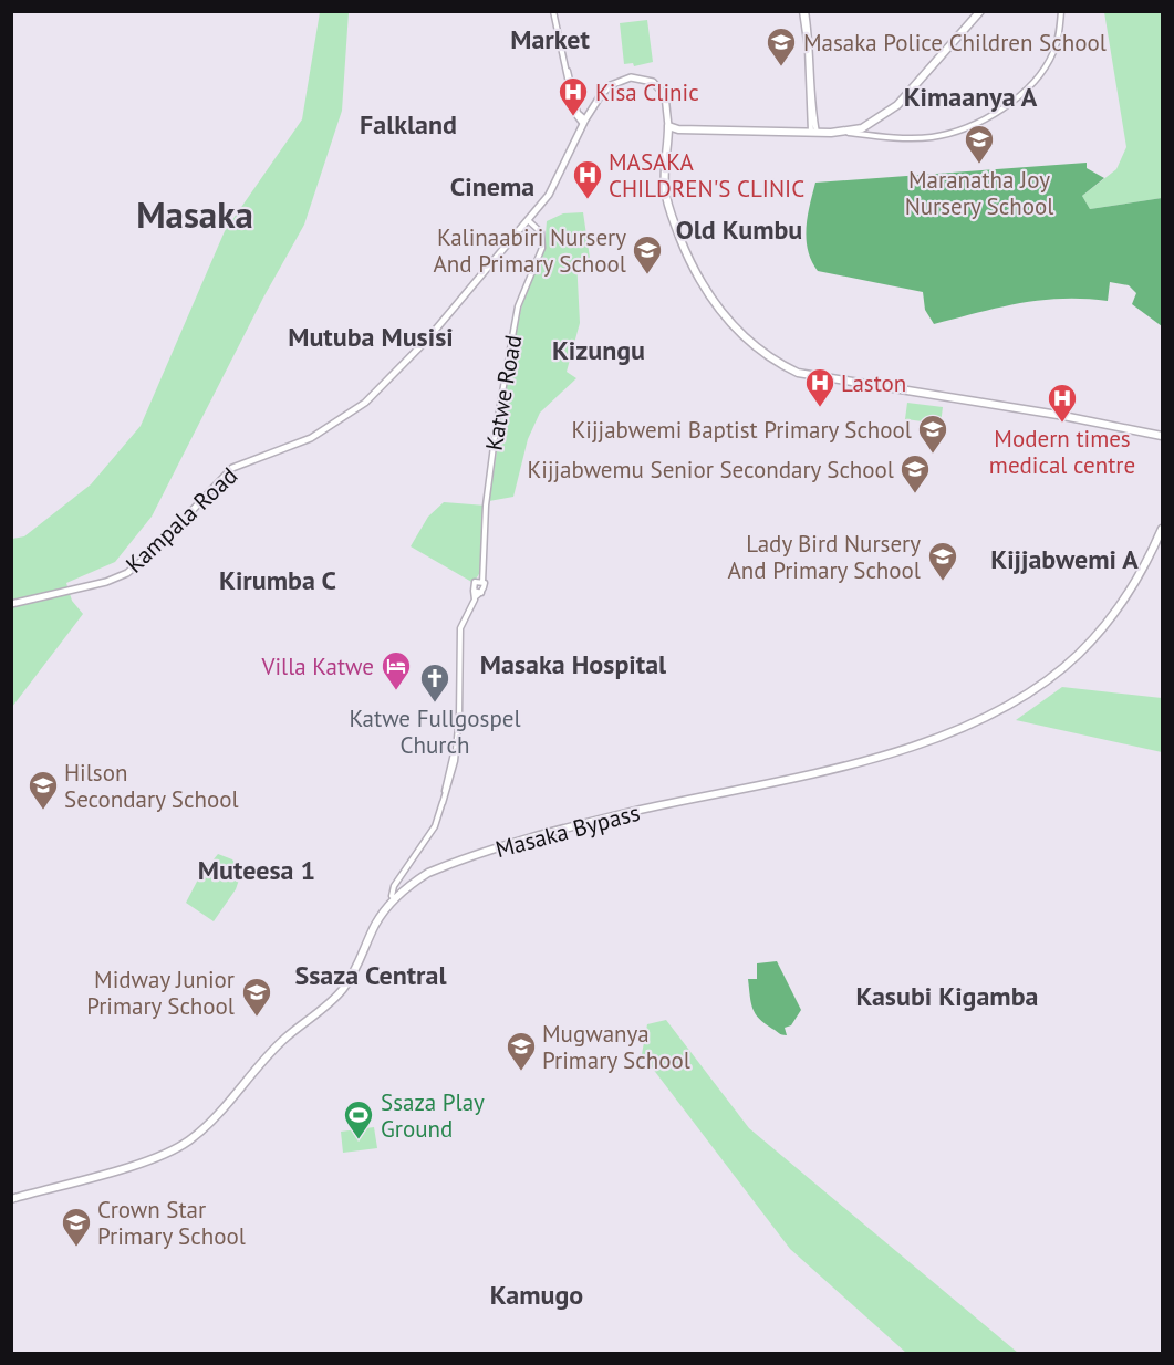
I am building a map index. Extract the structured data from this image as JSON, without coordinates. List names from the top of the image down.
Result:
{
  "streets": {
    "highway": ["Masaka Bypass"],
    "main road": ["Kampala Road"],
    "street": ["Katwe Road"]
  },
  "crossings": [
    ["Katwe Road", "Kampala Road"]
  ],
  "districts": [
    "Market",
    "Kimaanya A",
    "Falkland",
    "Cinema",
    "Masaka",
    "Old Kumbu",
    "Mutuba Musisi",
    "Kizungu",
    "Kijjabwemi A",
    "Kirumba C",
    "Masaka Hospital",
    "Muteesa 1",
    "Ssaza Central",
    "Kasubi Kigamba",
    "Kamugo"
  ],
  "places": {
    "school or university": [
      "Masaka Police Children School",
      "Maranatha Joy Nursery School",
      "Kalinaabiri Nursery And Primary School",
      "Kijjabwemi Baptist Primary School",
      "Kijjabwemu Senior Secondary School",
      "Lady Bird Nursery And Primary School",
      "Hilson Secondary School",
      "Midway Junior Primary School",
      "Mugwanya Primary School",
      "Crown Star Primary School"
    ],
    "hospital": [
      "Kisa Clinic",
      "MASAKA CHILDREN'S CLINIC",
      "Laston",
      "Modern times medical centre"
    ],
    "hotel": ["Villa Katwe"],
    "church": ["Katwe Fullgospel Church"],
    "sports": ["Ssaza Play Ground"]
  }
}
